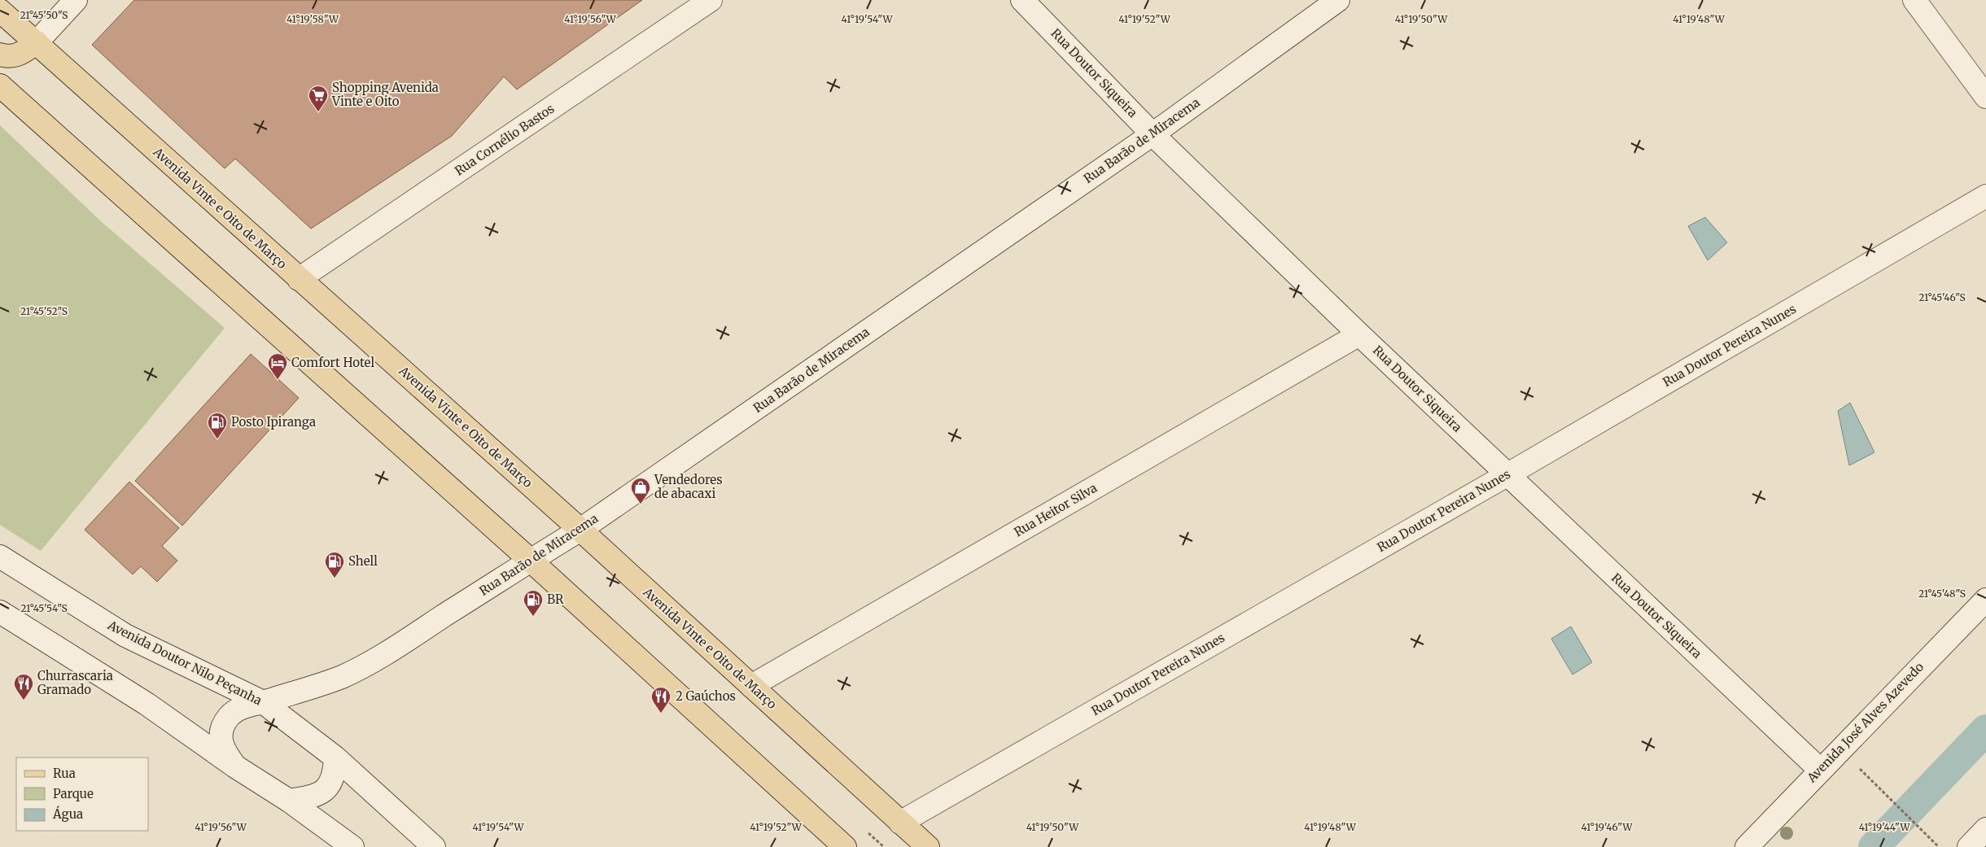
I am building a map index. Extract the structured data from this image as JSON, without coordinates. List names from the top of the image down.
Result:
{
  "streets": {
    "main road": [
      "Rua Doutor Siqueira",
      "Rua Cornélio Bastos",
      "Rua Barão de Miracema",
      "Avenida Vinte e Oito de Março",
      "Rua Doutor Pereira Nunes",
      "Rua Heitor Silva",
      "Avenida Doutor Nilo Peçanha",
      "Avenida José Alves Azevedo"
    ]
  },
  "crossings": [
    ["Rua Doutor Siqueira", "Rua Barão de Miracema"],
    ["Rua Doutor Siqueira", "Rua Doutor Pereira Nunes"],
    ["Rua Doutor Siqueira", "Rua Heitor Silva"],
    ["Rua Doutor Siqueira", "Avenida José Alves Azevedo"],
    ["Rua Cornélio Bastos", "Avenida Vinte e Oito de Março"],
    ["Rua Barão de Miracema", "Avenida Vinte e Oito de Março"],
    ["Rua Barão de Miracema", "Avenida Doutor Nilo Peçanha"],
    ["Avenida Vinte e Oito de Março", "Rua Doutor Pereira Nunes"],
    ["Avenida Vinte e Oito de Março", "Rua Heitor Silva"]
  ],
  "places": {
    "supermarket": ["Shopping Avenida Vinte e Oito"],
    "hotel": ["Comfort Hotel"],
    "fuel station": ["Posto Ipiranga", "Shell", "BR"],
    "shop": ["Vendedores de abacaxi"],
    "restaurant": ["Churrascaria Gramado", "2 Gaúchos"]
  },
  "legend": ["Rua", "Parque", "Água"],
  "coordinates": [
    "21°45'50\"S",
    "41°19'58\"W",
    "41°19'56\"W",
    "41°19'54\"W",
    "41°19'52\"W",
    "41°19'50\"W",
    "41°19'48\"W",
    "21°45'46\"S",
    "21°45'52\"S",
    "21°45'48\"S",
    "21°45'54\"S",
    "41°19'46\"W",
    "41°19'44\"W"
  ]
}
